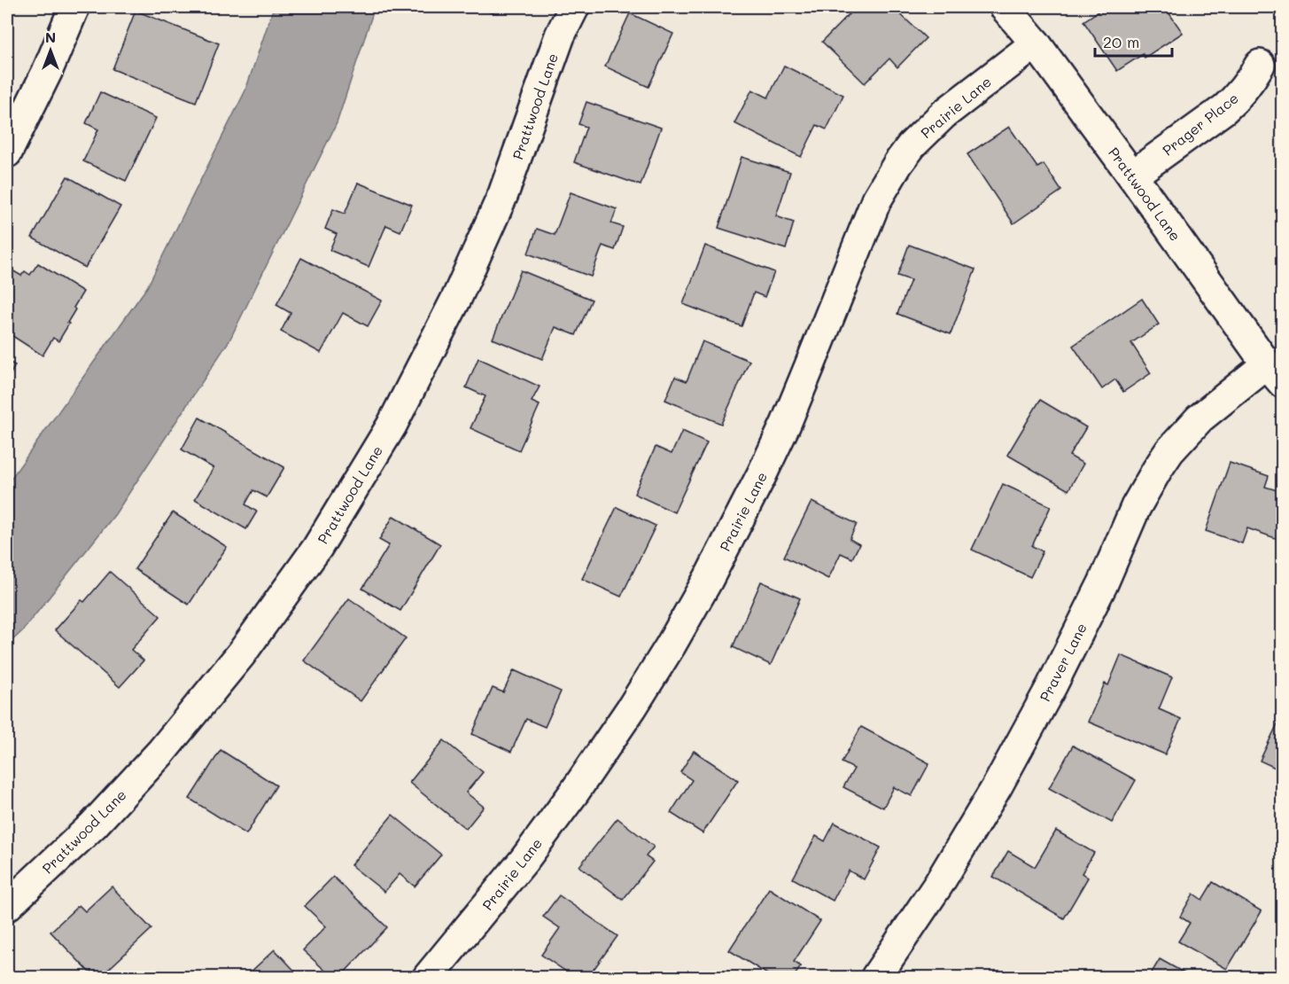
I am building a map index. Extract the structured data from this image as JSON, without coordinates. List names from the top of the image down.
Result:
{
  "streets": {
    "street": [
      "Prattwood Lane",
      "Prairie Lane",
      "Prager Place",
      "Praver Lane"
    ]
  },
  "crossings": [
    ["Prattwood Lane", "Prairie Lane"],
    ["Prattwood Lane", "Prager Place"],
    ["Prattwood Lane", "Praver Lane"]
  ],
  "scale_bar": "20 m",
  "north": "top"
}
